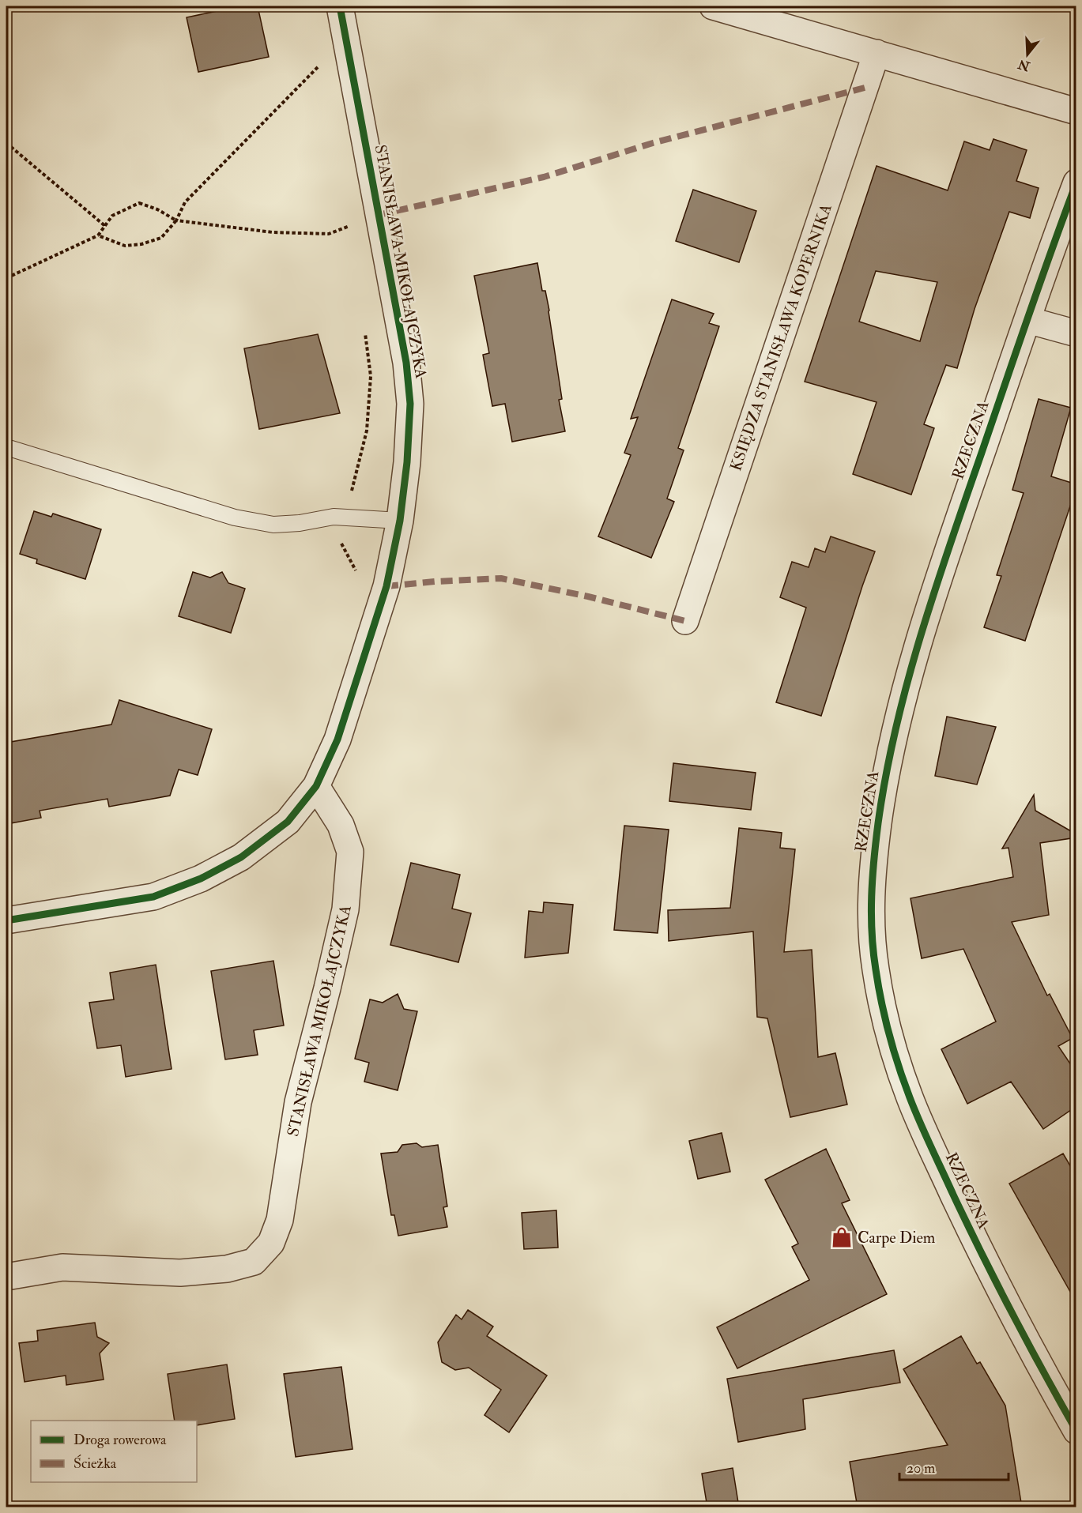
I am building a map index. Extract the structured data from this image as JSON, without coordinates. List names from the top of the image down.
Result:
{
  "streets": {
    "street": ["STANISŁAWA MIKOŁAJCZYKA", "KSIĘDZA STANISŁAWA KOPERNIKA", "RZECZNA"]
  },
  "places": {
    "shop": ["Carpe Diem"]
  },
  "legend": ["Droga rowerowa", "Ścieżka"],
  "scale_bar": "20 m",
  "north": "bottom"
}
